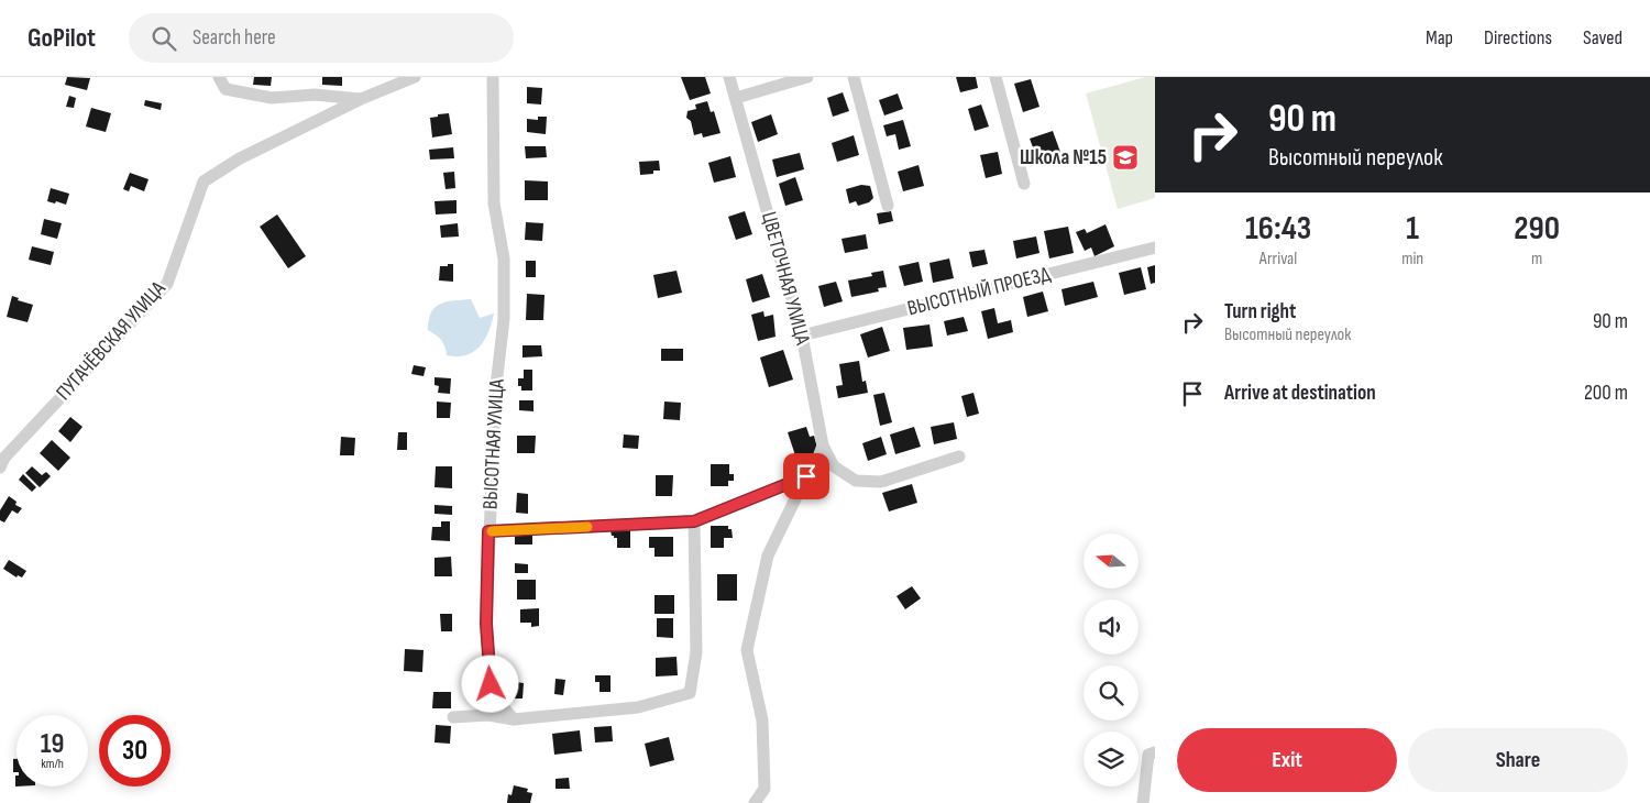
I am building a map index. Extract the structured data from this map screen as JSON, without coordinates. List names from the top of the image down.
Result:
{
  "streets": {
    "street": [
      "ЦВЕТОЧНАЯ УЛИЦА",
      "ВЫСОТНЫЙ ПРОЕЗД",
      "ПУГАЧЁВСКАЯ УЛИЦА",
      "ВЫСОТНАЯ УЛИЦА"
    ]
  },
  "crossings": [
    ["ЦВЕТОЧНАЯ УЛИЦА", "ВЫСОТНЫЙ ПРОЕЗД"]
  ],
  "places": {
    "school or university": ["Школа №15"]
  },
  "north": "left",
  "page": {
    "header": "GoPilot",
    "search": "Search here",
    "nav": ["Map", "Directions", "Saved"],
    "turn": ["90 m", "Высотный переулок"],
    "eta": [
      "16:43",
      "Arrival",
      "1",
      "min",
      "290",
      "m"
    ],
    "list": [
      {
        "name": "Turn right",
        "note": "Высотный переулок",
        "value": "90 m"
      },
      {
        "name": "Arrive at destination",
        "value": "200 m"
      }
    ],
    "speed": "19 km/h",
    "limit": "30",
    "buttons": ["Exit", "Share"]
  }
}
